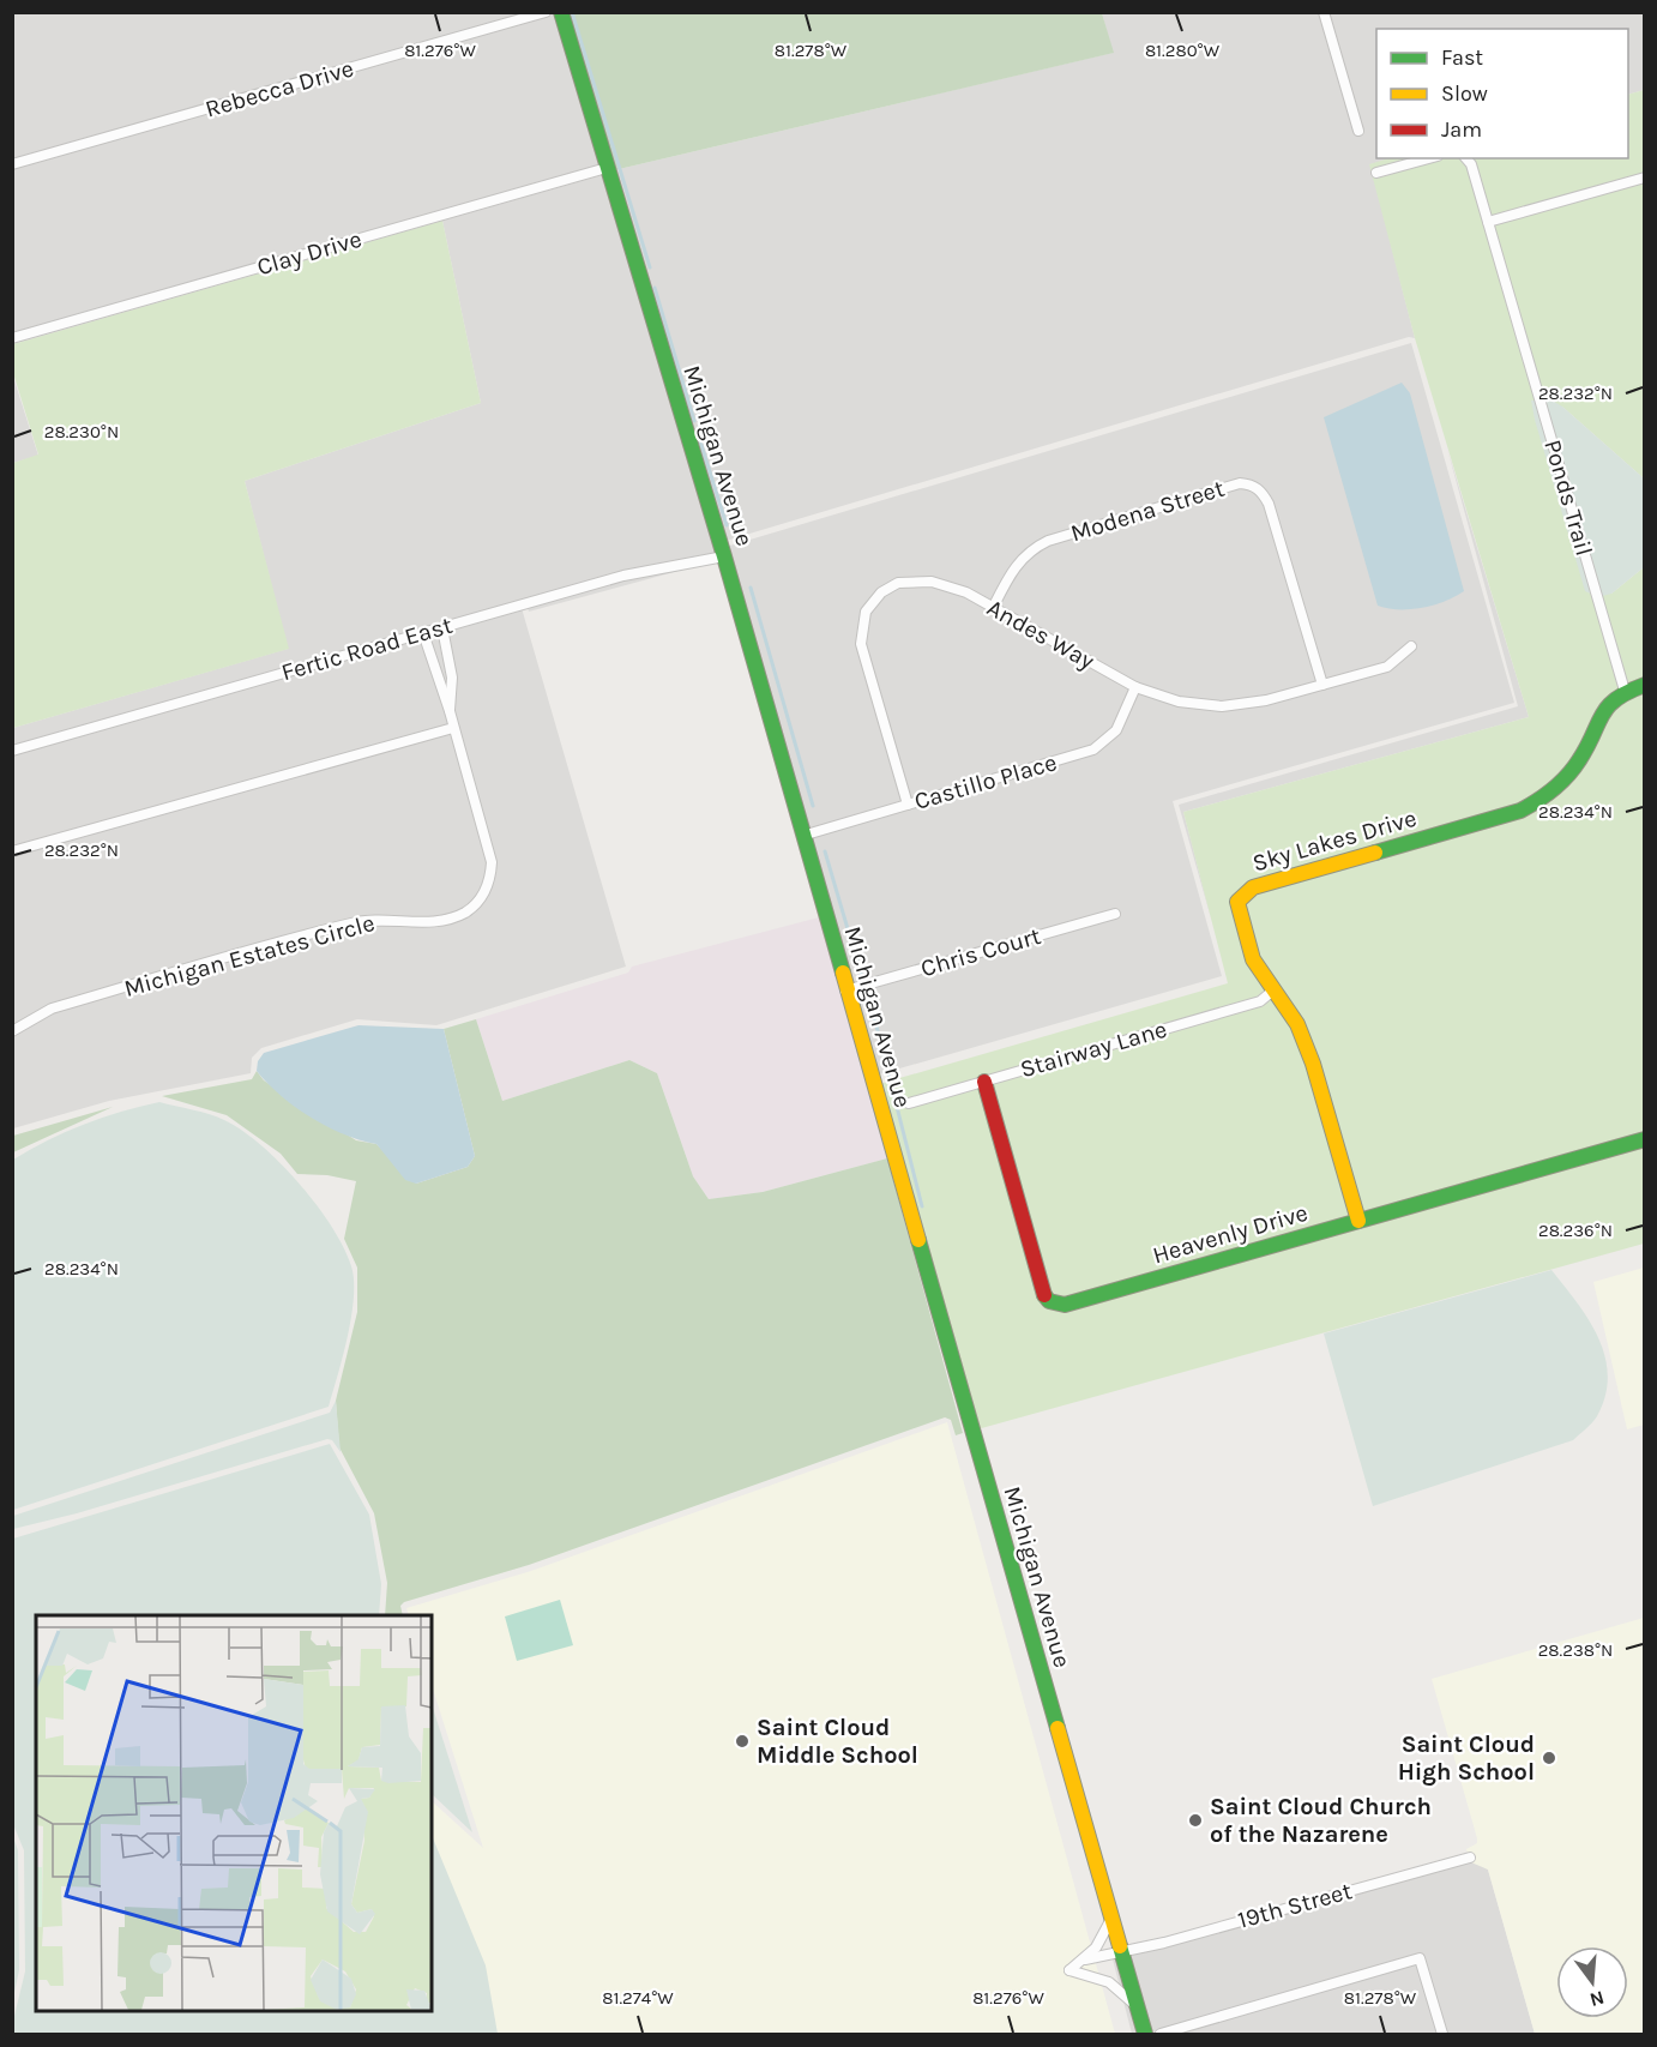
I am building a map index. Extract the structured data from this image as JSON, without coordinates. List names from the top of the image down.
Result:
{
  "streets": {
    "street": [
      "Rebecca Drive",
      "Clay Drive",
      "Michigan Avenue",
      "Ponds Trail",
      "Modena Street",
      "Andes Way",
      "Fertic Road East",
      "Castillo Place",
      "Sky Lakes Drive",
      "Chris Court",
      "Michigan Estates Circle",
      "Stairway Lane",
      "Heavenly Drive",
      "19th Street"
    ]
  },
  "crossings": [
    ["Clay Drive", "Michigan Avenue"],
    ["Michigan Avenue", "Fertic Road East"],
    ["Michigan Avenue", "Castillo Place"],
    ["Michigan Avenue", "Chris Court"],
    ["Michigan Avenue", "19th Street"],
    ["Ponds Trail", "Sky Lakes Drive"],
    ["Modena Street", "Andes Way"],
    ["Andes Way", "Castillo Place"],
    ["Fertic Road East", "Michigan Estates Circle"],
    ["Sky Lakes Drive", "Stairway Lane"],
    ["Sky Lakes Drive", "Heavenly Drive"],
    ["Stairway Lane", "Heavenly Drive"]
  ],
  "places": ["Saint Cloud Middle School", "Saint Cloud High School", "Saint Cloud Church of the Nazarene"],
  "legend": ["Fast", "Slow", "Jam"],
  "north": "bottom",
  "coordinates": [
    "81.276°W",
    "81.278°W",
    "81.280°W",
    "28.232°N",
    "28.230°N",
    "28.234°N",
    "28.236°N",
    "28.238°N",
    "81.274°W"
  ]
}
